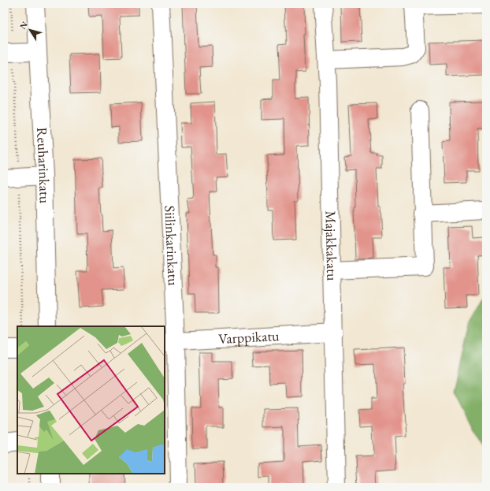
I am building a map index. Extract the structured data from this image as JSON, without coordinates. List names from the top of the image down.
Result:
{
  "streets": {
    "street": [
      "Reuharinkatu",
      "Siilinkarinkatu",
      "Majakkakatu",
      "Varppikatu"
    ]
  },
  "crossings": [
    ["Siilinkarinkatu", "Varppikatu"],
    ["Majakkakatu", "Varppikatu"]
  ],
  "north": "top left"
}
